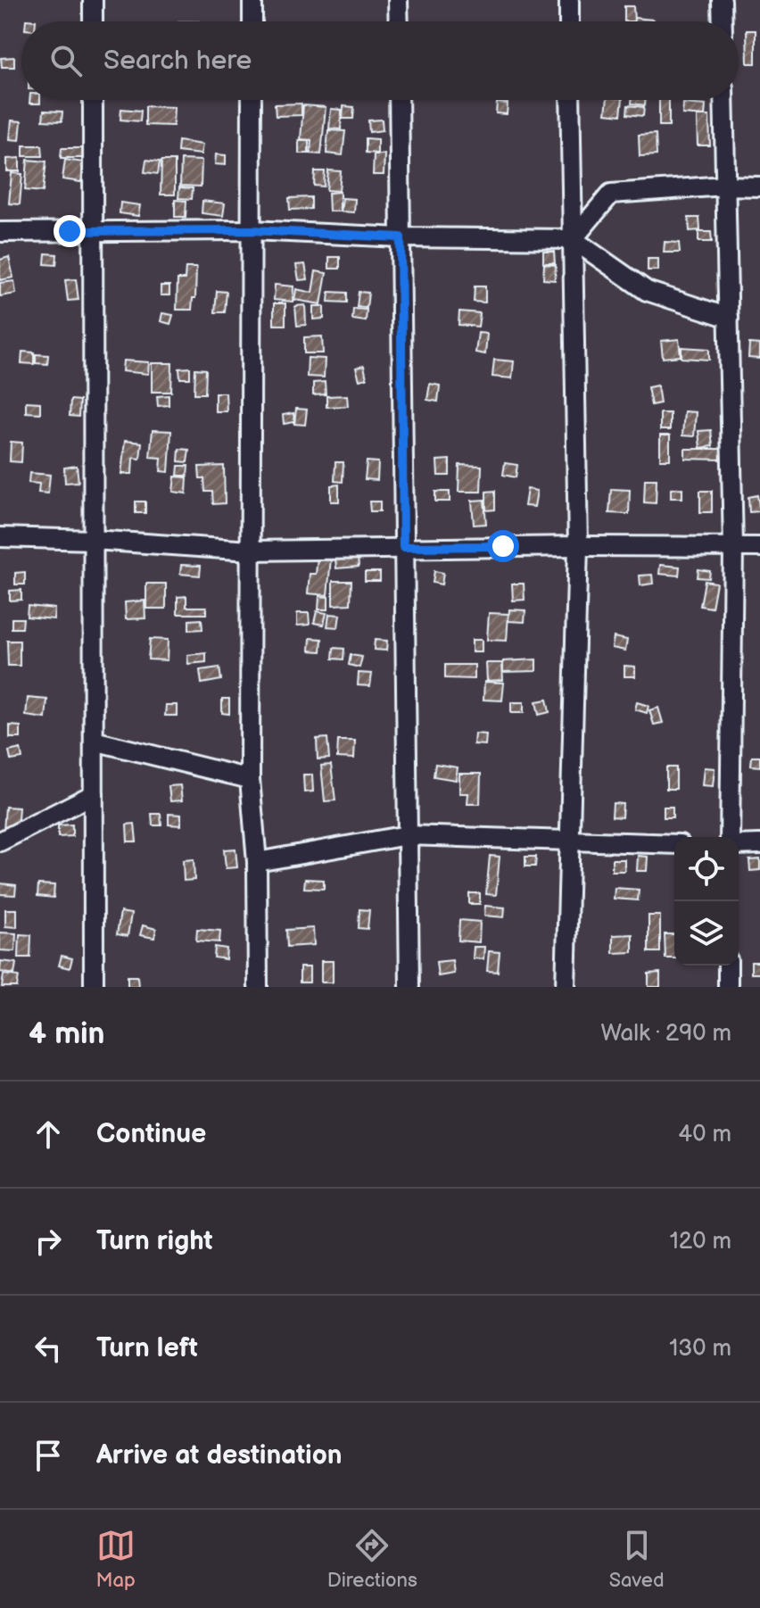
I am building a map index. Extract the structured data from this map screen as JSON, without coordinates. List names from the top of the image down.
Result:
{
  "page": {
    "search": "Search here",
    "heading": ["4 min", "Walk · 290 m"],
    "list": [
      ["Continue", "40 m"],
      ["Turn right", "120 m"],
      ["Turn left", "130 m"],
      "Arrive at destination"
    ],
    "nav": ["Map", "Directions", "Saved"]
  }
}
